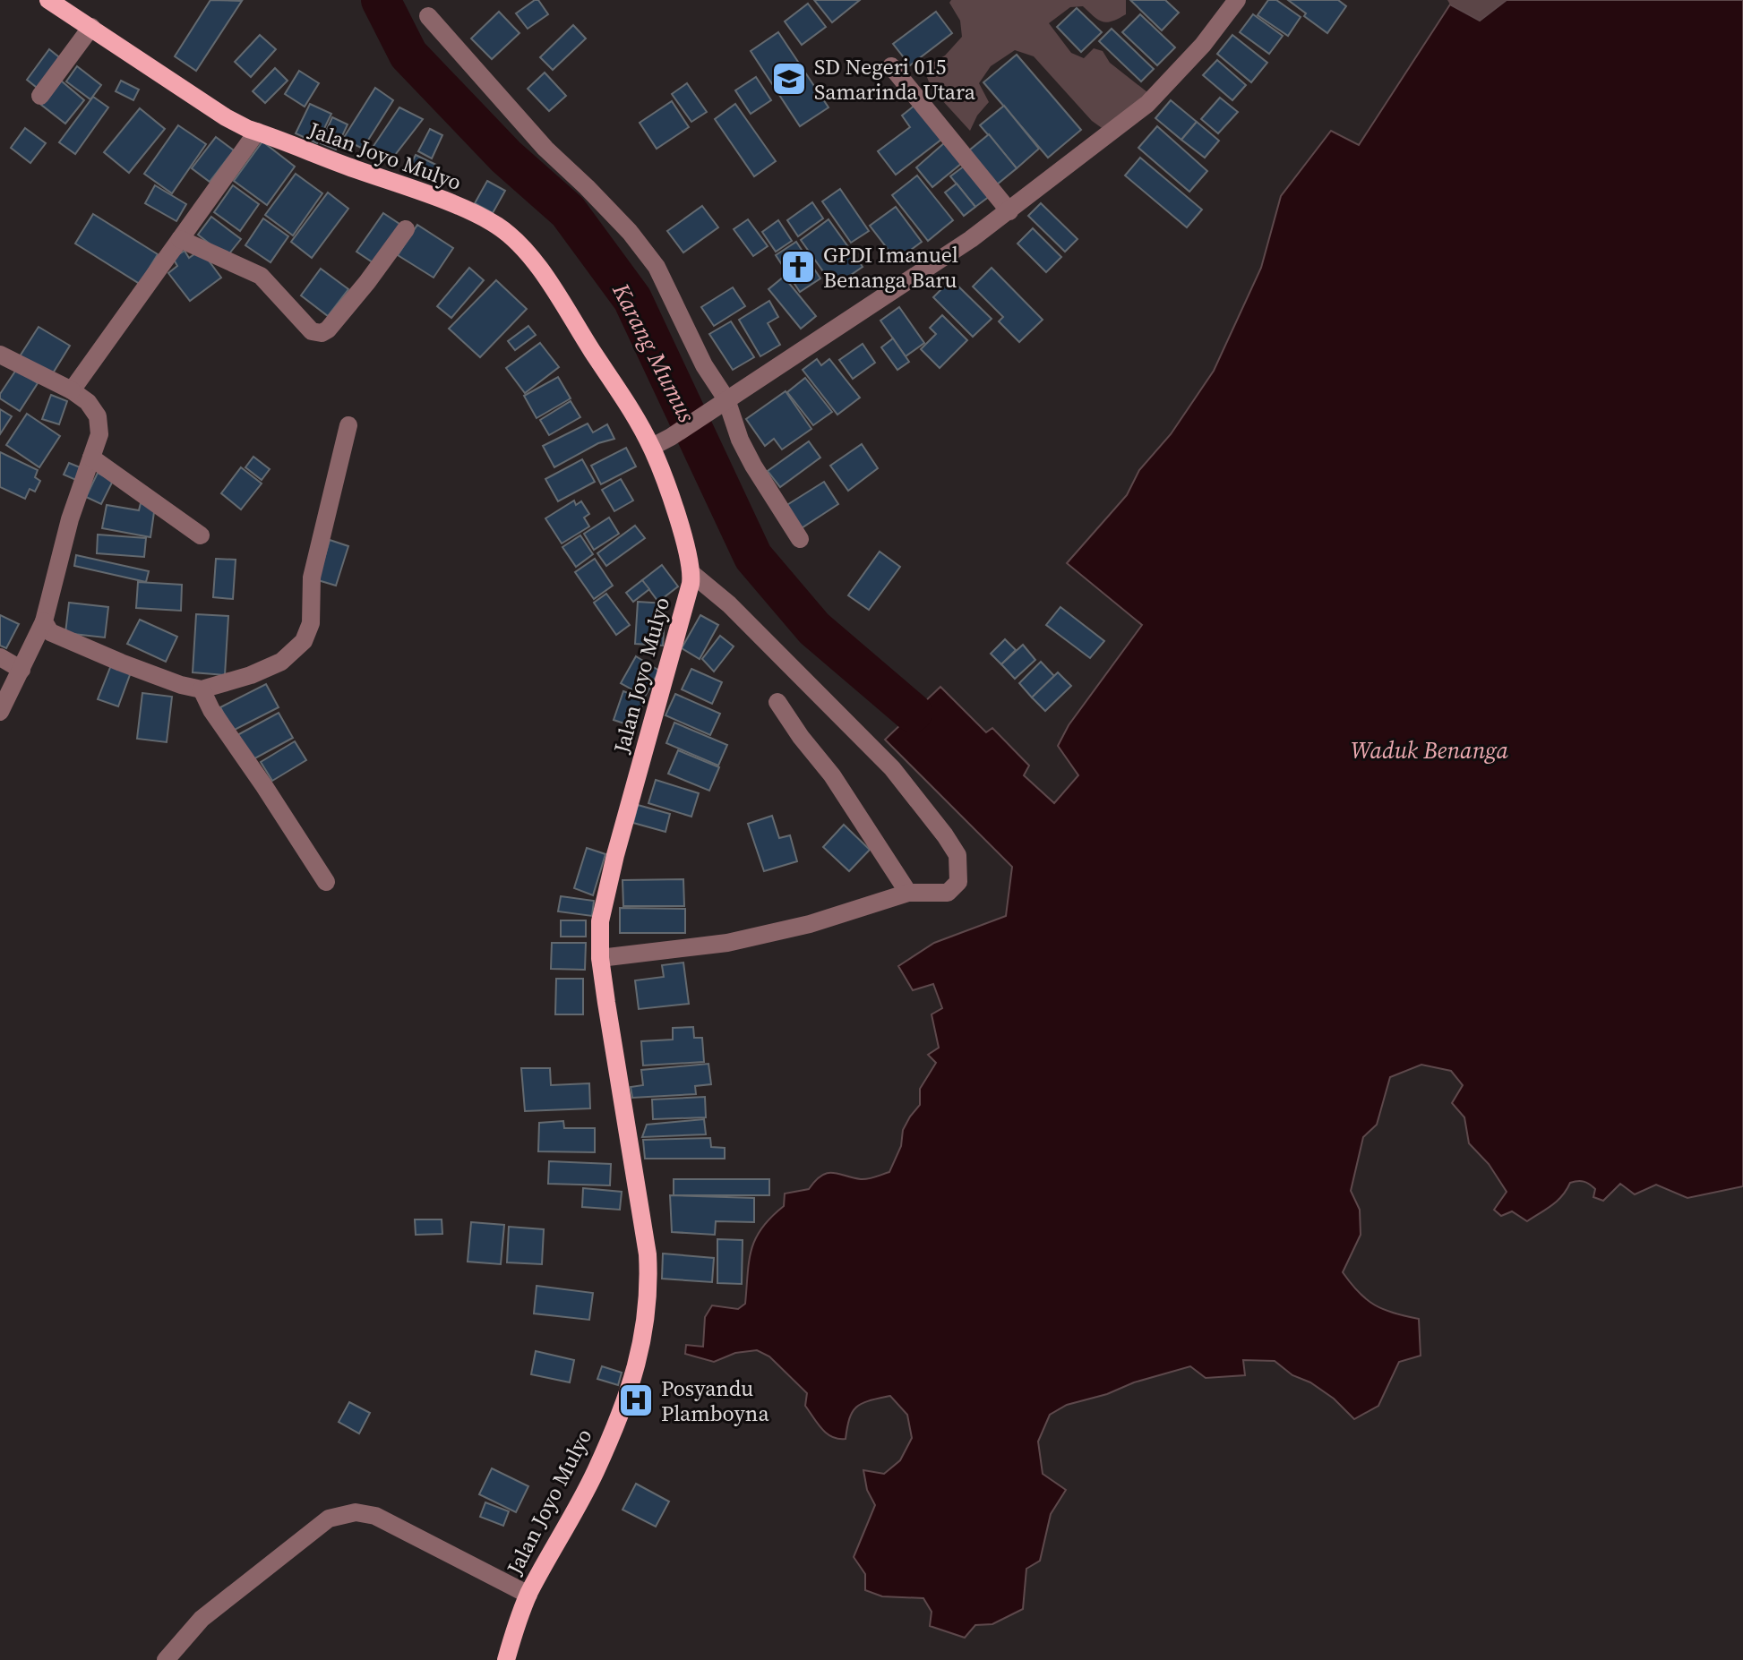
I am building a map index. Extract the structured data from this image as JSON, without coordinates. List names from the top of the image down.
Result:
{
  "streets": {
    "main road": ["Jalan Joyo Mulyo"]
  },
  "water": ["Karang Mumus", "Waduk Benanga"],
  "places": {
    "school or university": ["SD Negeri 015 Samarinda Utara"],
    "church": ["GPDI Imanuel Benanga Baru"],
    "hospital": ["Posyandu Plamboyna"]
  }
}
